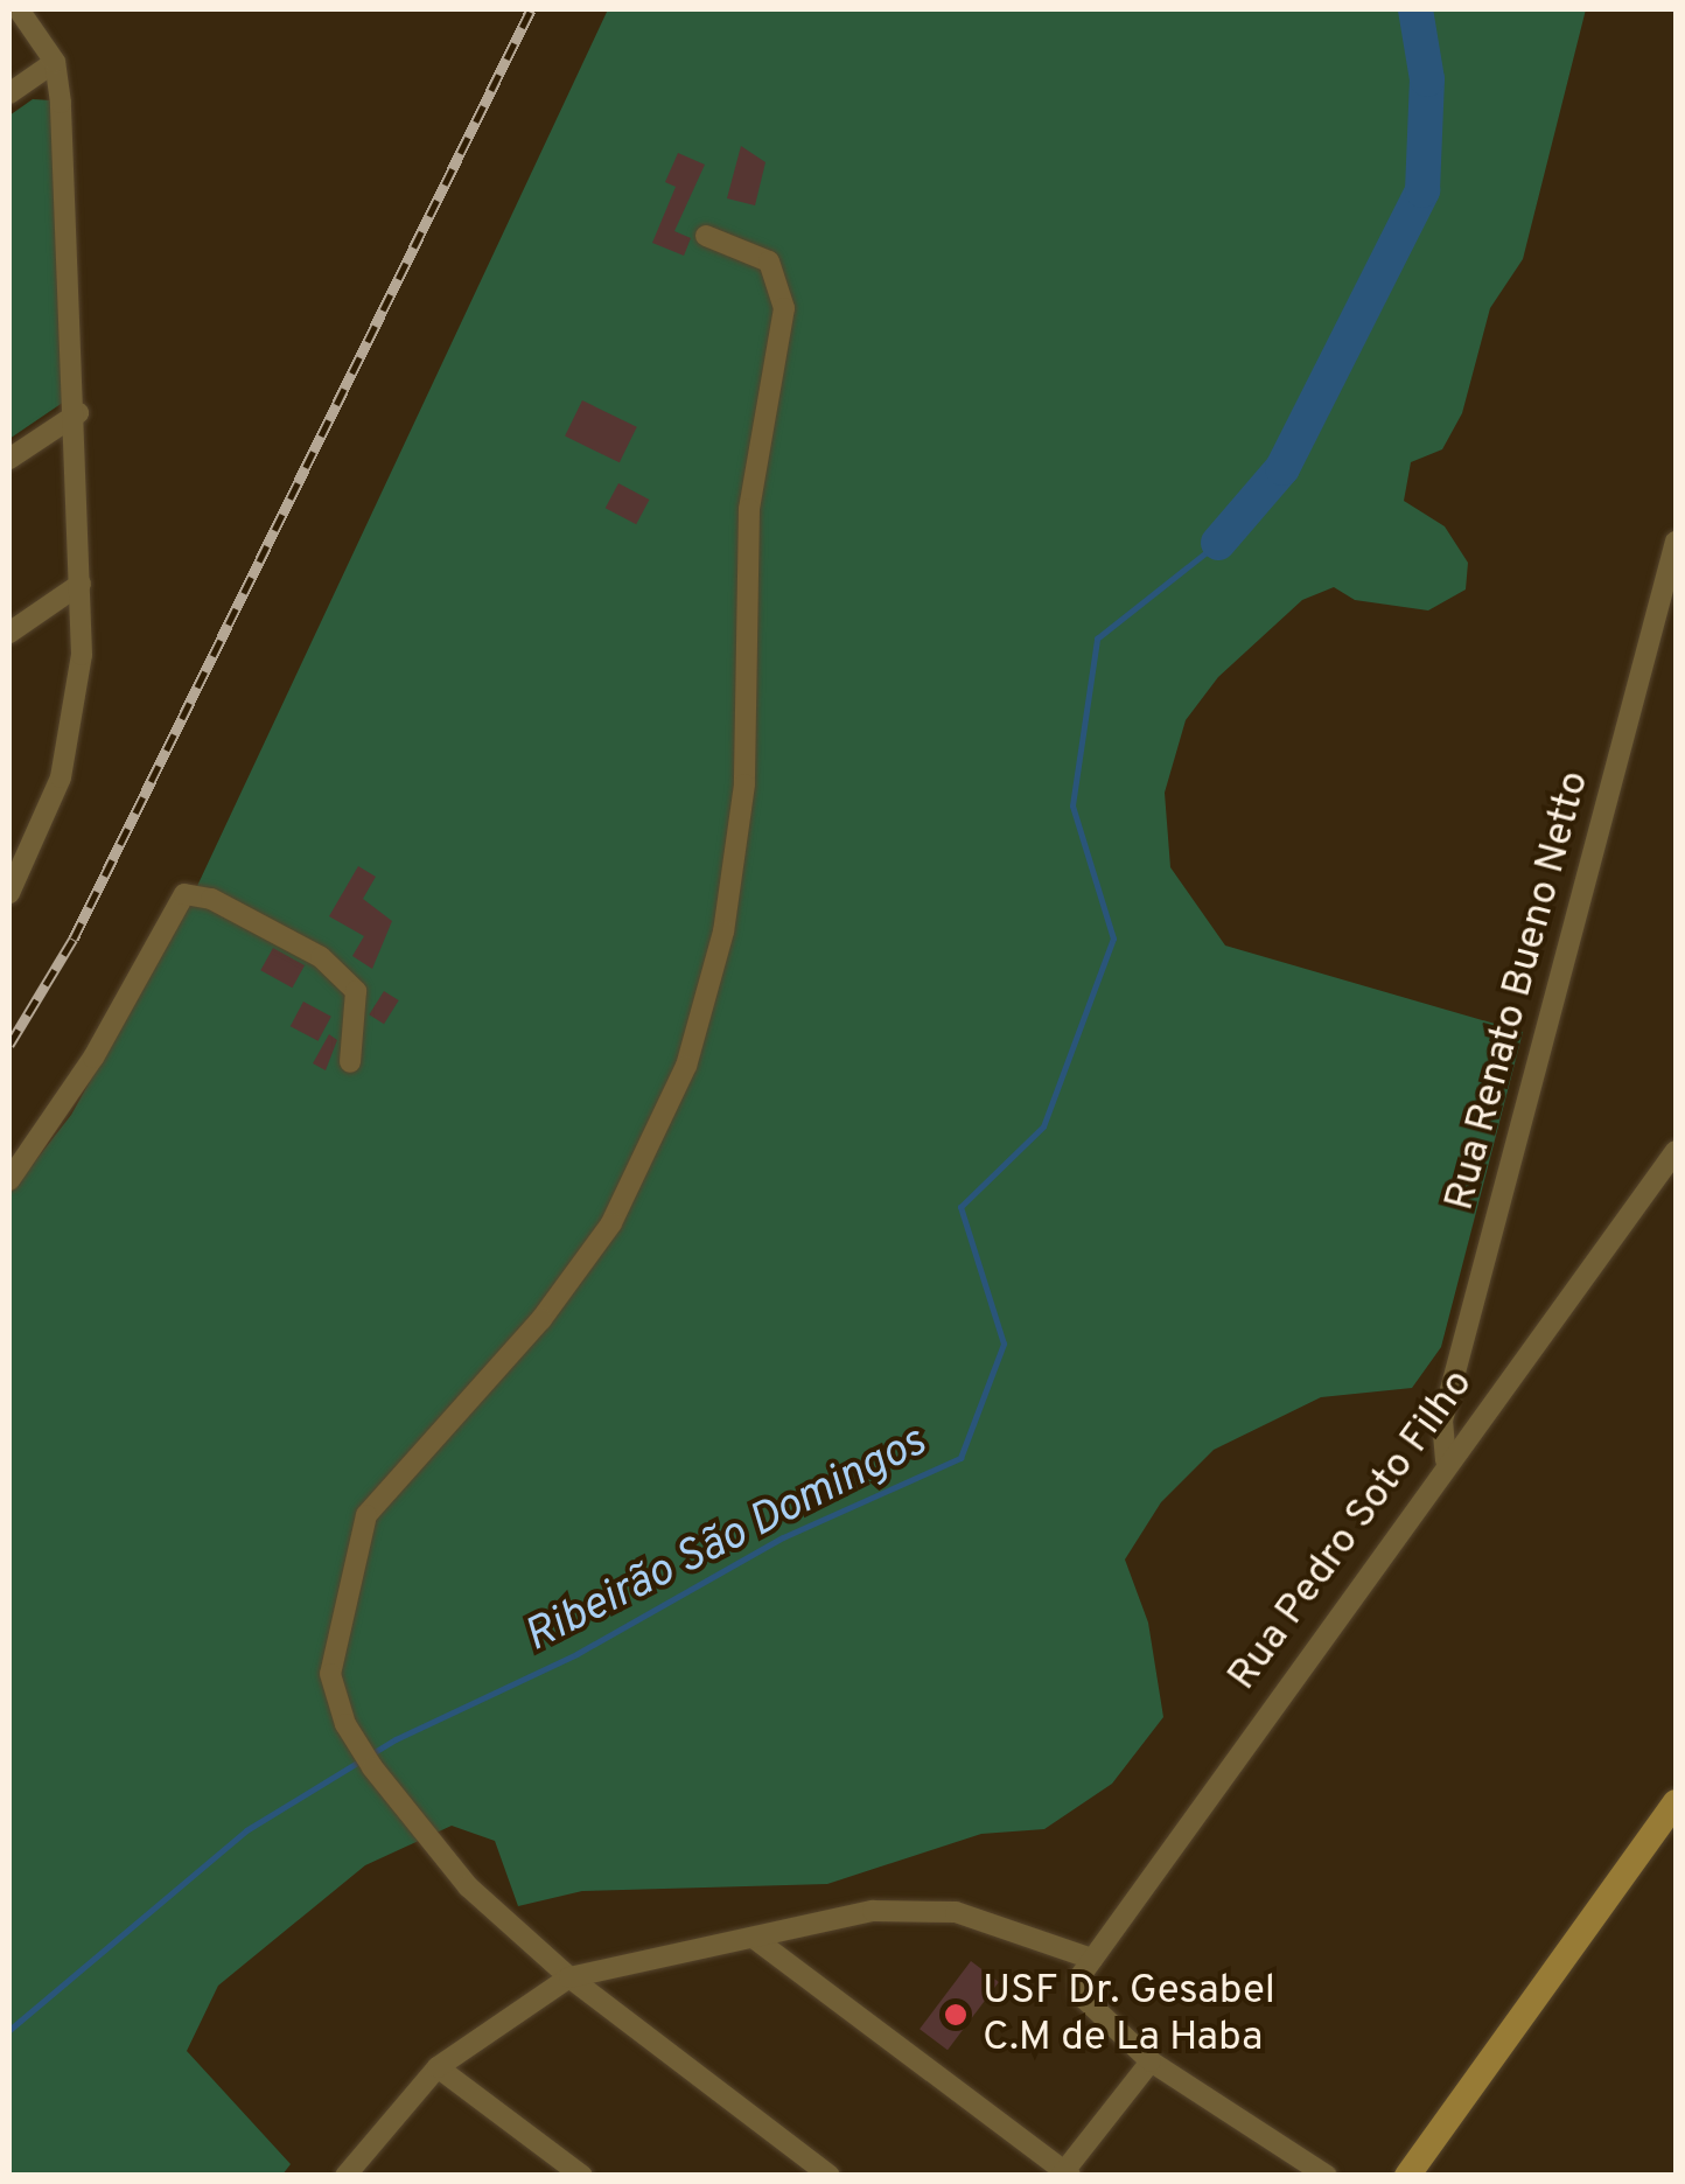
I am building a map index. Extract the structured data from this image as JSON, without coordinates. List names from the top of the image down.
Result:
{
  "streets": {
    "street": ["Rua Renato Bueno Netto", "Rua Pedro Soto Filho"]
  },
  "crossings": [
    ["Rua Renato Bueno Netto", "Rua Pedro Soto Filho"]
  ],
  "water": ["Ribeirão São Domingos"],
  "places": ["USF Dr. Gesabel C.M de La Haba"]
}
